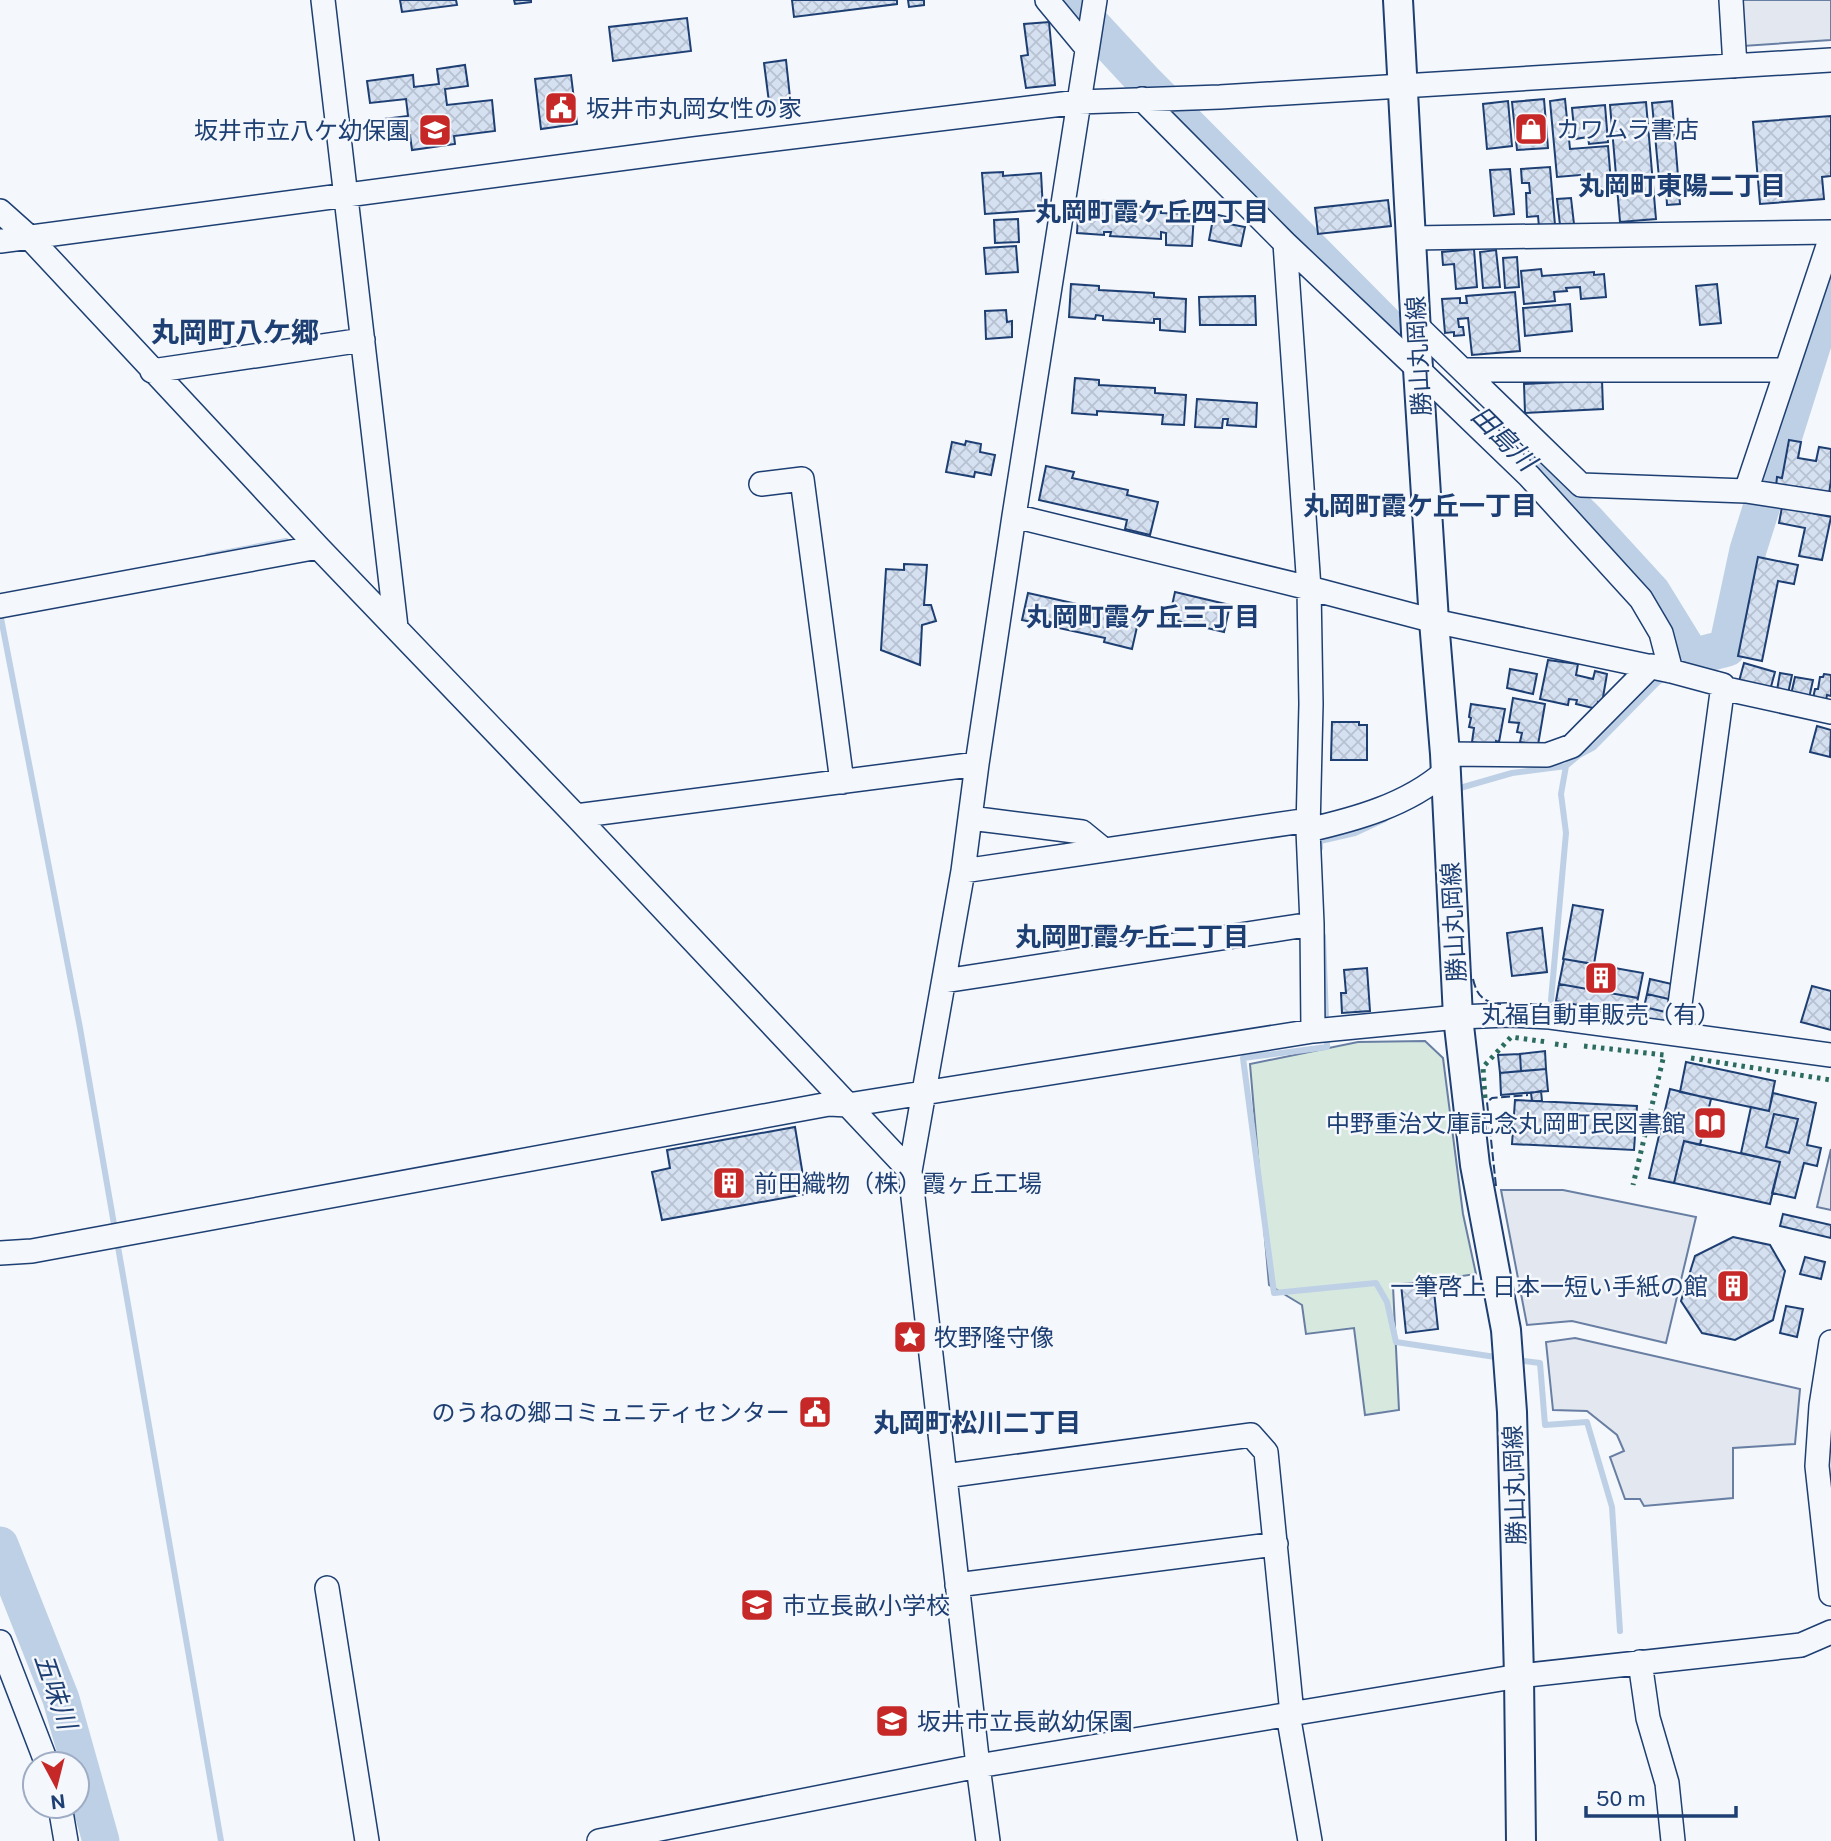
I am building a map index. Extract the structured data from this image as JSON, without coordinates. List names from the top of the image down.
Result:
{
  "streets": {
    "main road": ["勝山丸岡線"]
  },
  "districts": [
    "丸岡町東陽二丁目",
    "丸岡町霞ケ丘四丁目",
    "丸岡町八ケ郷",
    "丸岡町霞ケ丘一丁目",
    "丸岡町霞ケ丘三丁目",
    "丸岡町霞ケ丘二丁目",
    "丸岡町松川二丁目"
  ],
  "water": ["田島川", "五味川"],
  "places": {
    "public building": ["坂井市丸岡女性の家", "のうねの郷コミュニティセンター"],
    "shop": ["カワムラ書店"],
    "school or university": ["坂井市立八ケ幼保園", "市立長畝小学校", "坂井市立長畝幼保園"],
    "building": ["丸福自動車販売（有）", "前田織物（株）霞ヶ丘工場", "一筆啓上 日本一短い手紙の館"],
    "library": ["中野重治文庫記念丸岡町民図書館"],
    "place": ["牧野隆守像"]
  },
  "scale_bar": "50 m",
  "north": "bottom"
}
